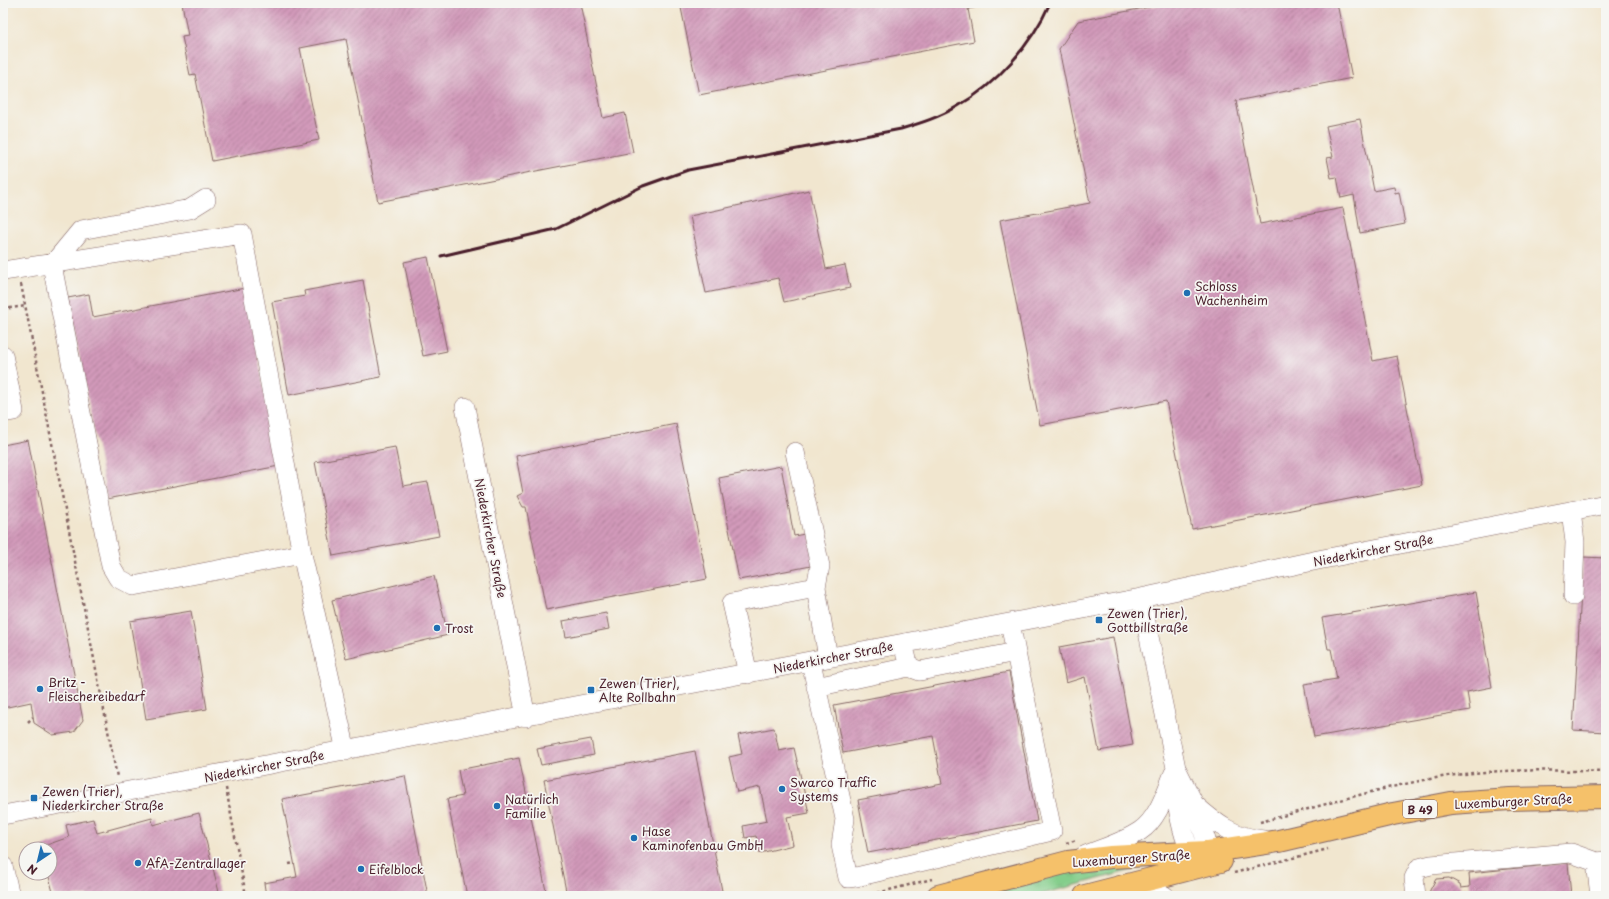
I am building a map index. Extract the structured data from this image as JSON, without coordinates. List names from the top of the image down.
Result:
{
  "streets": {
    "main road": ["Luxemburger Straße", "B 49"],
    "street": ["Niederkircher Straße"]
  },
  "places": {
    "other": [
      "Schloss Wachenheim",
      "Trost",
      "Britz - Fleischereibedarf",
      "Swarco Traffic Systems",
      "Natürlich Familie",
      "Hase Kaminofenbau GmbH",
      "AfA-Zentrallager",
      "Eifelblock"
    ],
    "transit": ["Zewen (Trier), Gottbillstraße", "Zewen (Trier), Alte Rollbahn", "Zewen (Trier), Niederkircher Straße"]
  },
  "north": "bottom left"
}
